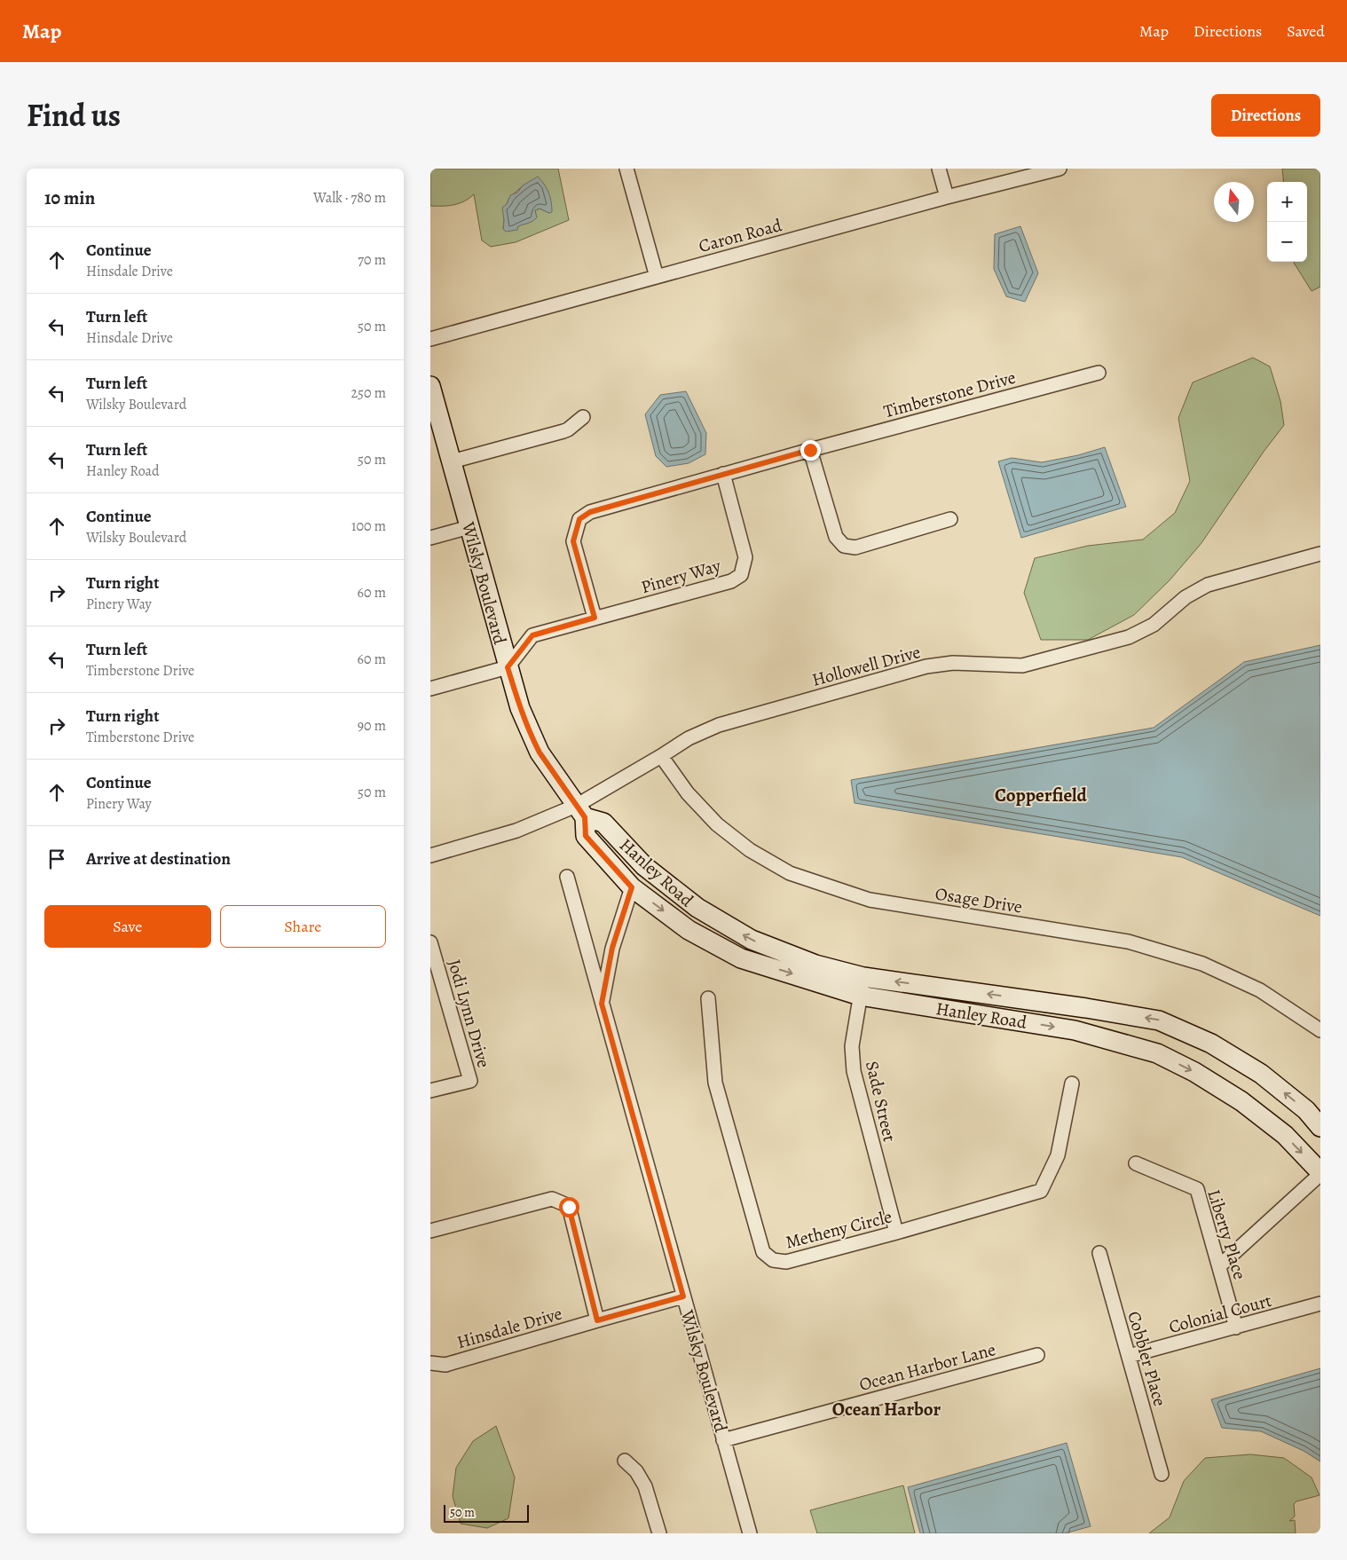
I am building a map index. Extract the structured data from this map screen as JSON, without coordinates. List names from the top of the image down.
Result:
{
  "streets": {
    "main road": ["Wilsky Boulevard", "Hanley Road"],
    "street": [
      "Caron Road",
      "Timberstone Drive",
      "Pinery Way",
      "Hollowell Drive",
      "Osage Drive",
      "Jodi Lynn Drive",
      "Sade Street",
      "Metheny Circle",
      "Liberty Place",
      "Colonial Court",
      "Hinsdale Drive",
      "Cobbler Place",
      "Ocean Harbor Lane"
    ]
  },
  "crossings": [
    ["Pinery Way", "Wilsky Boulevard"],
    ["Wilsky Boulevard", "Hollowell Drive"],
    ["Wilsky Boulevard", "Hanley Road"],
    ["Wilsky Boulevard", "Hinsdale Drive"],
    ["Wilsky Boulevard", "Ocean Harbor Lane"],
    ["Hollowell Drive", "Hanley Road"],
    ["Hollowell Drive", "Osage Drive"],
    ["Hanley Road", "Sade Street"],
    ["Sade Street", "Metheny Circle"],
    ["Liberty Place", "Colonial Court"],
    ["Colonial Court", "Cobbler Place"]
  ],
  "districts": ["Copperfield", "Ocean Harbor"],
  "scale_bar": "50 m",
  "north": "top",
  "page": {
    "header": "Map",
    "nav": ["Map", "Directions", "Saved"],
    "title": "Find us",
    "buttons": [
      "Directions",
      ["Save", "Share"]
    ],
    "heading": ["10 min", "Walk · 780 m"],
    "map_buttons": ["+", "−"],
    "list": [
      ["Continue", "Hinsdale Drive", "70 m"],
      ["Turn left", "Hinsdale Drive", "50 m"],
      ["Turn left", "Wilsky Boulevard", "250 m"],
      ["Turn left", "Hanley Road", "50 m"],
      ["Continue", "Wilsky Boulevard", "100 m"],
      ["Turn right", "Pinery Way", "60 m"],
      ["Turn left", "Timberstone Drive", "60 m"],
      ["Turn right", "Timberstone Drive", "90 m"],
      ["Continue", "Pinery Way", "50 m"],
      "Arrive at destination"
    ],
    "scale": "50 m"
  }
}
